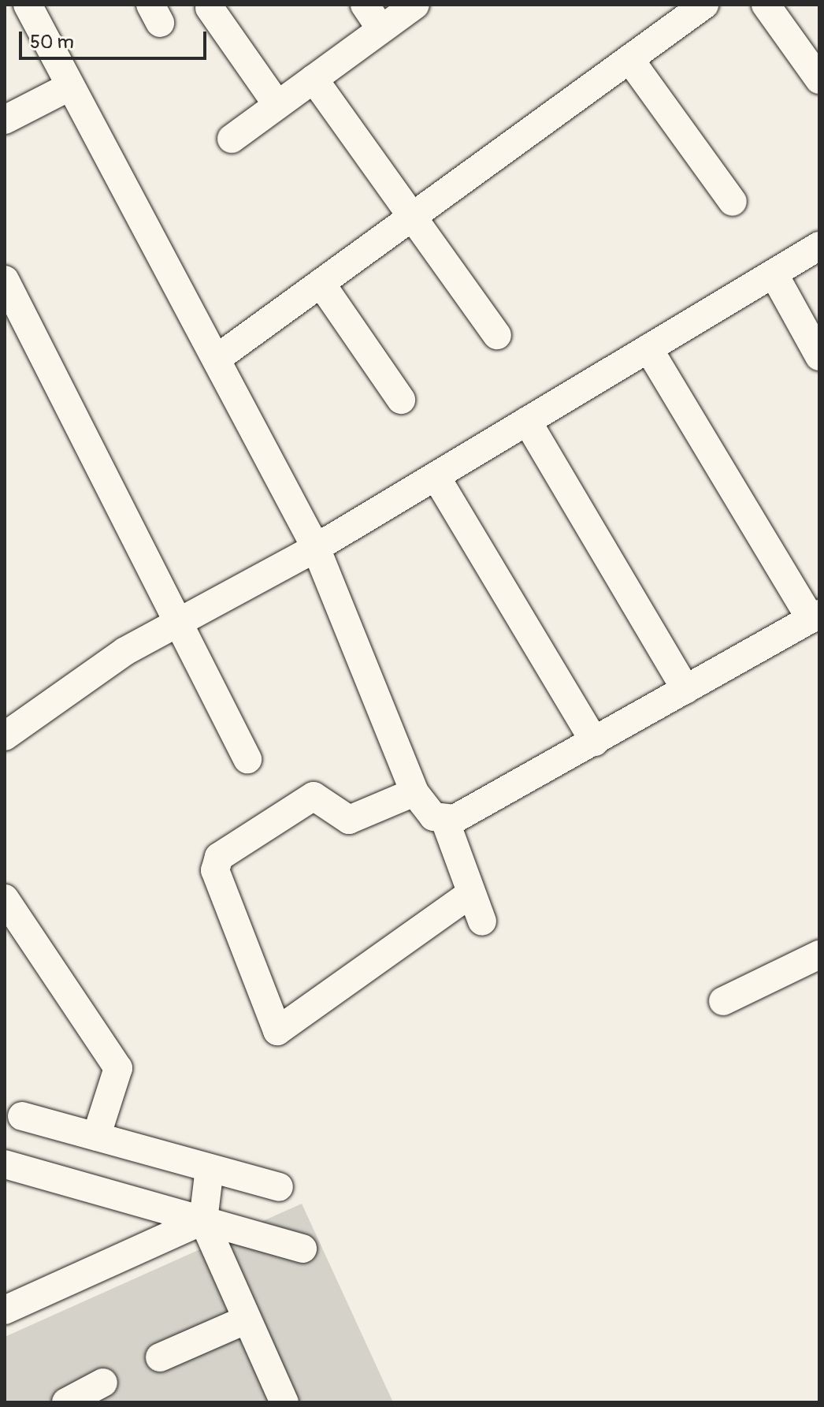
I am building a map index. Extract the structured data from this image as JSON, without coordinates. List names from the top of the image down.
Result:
{
  "scale_bar": "50 m"
}
